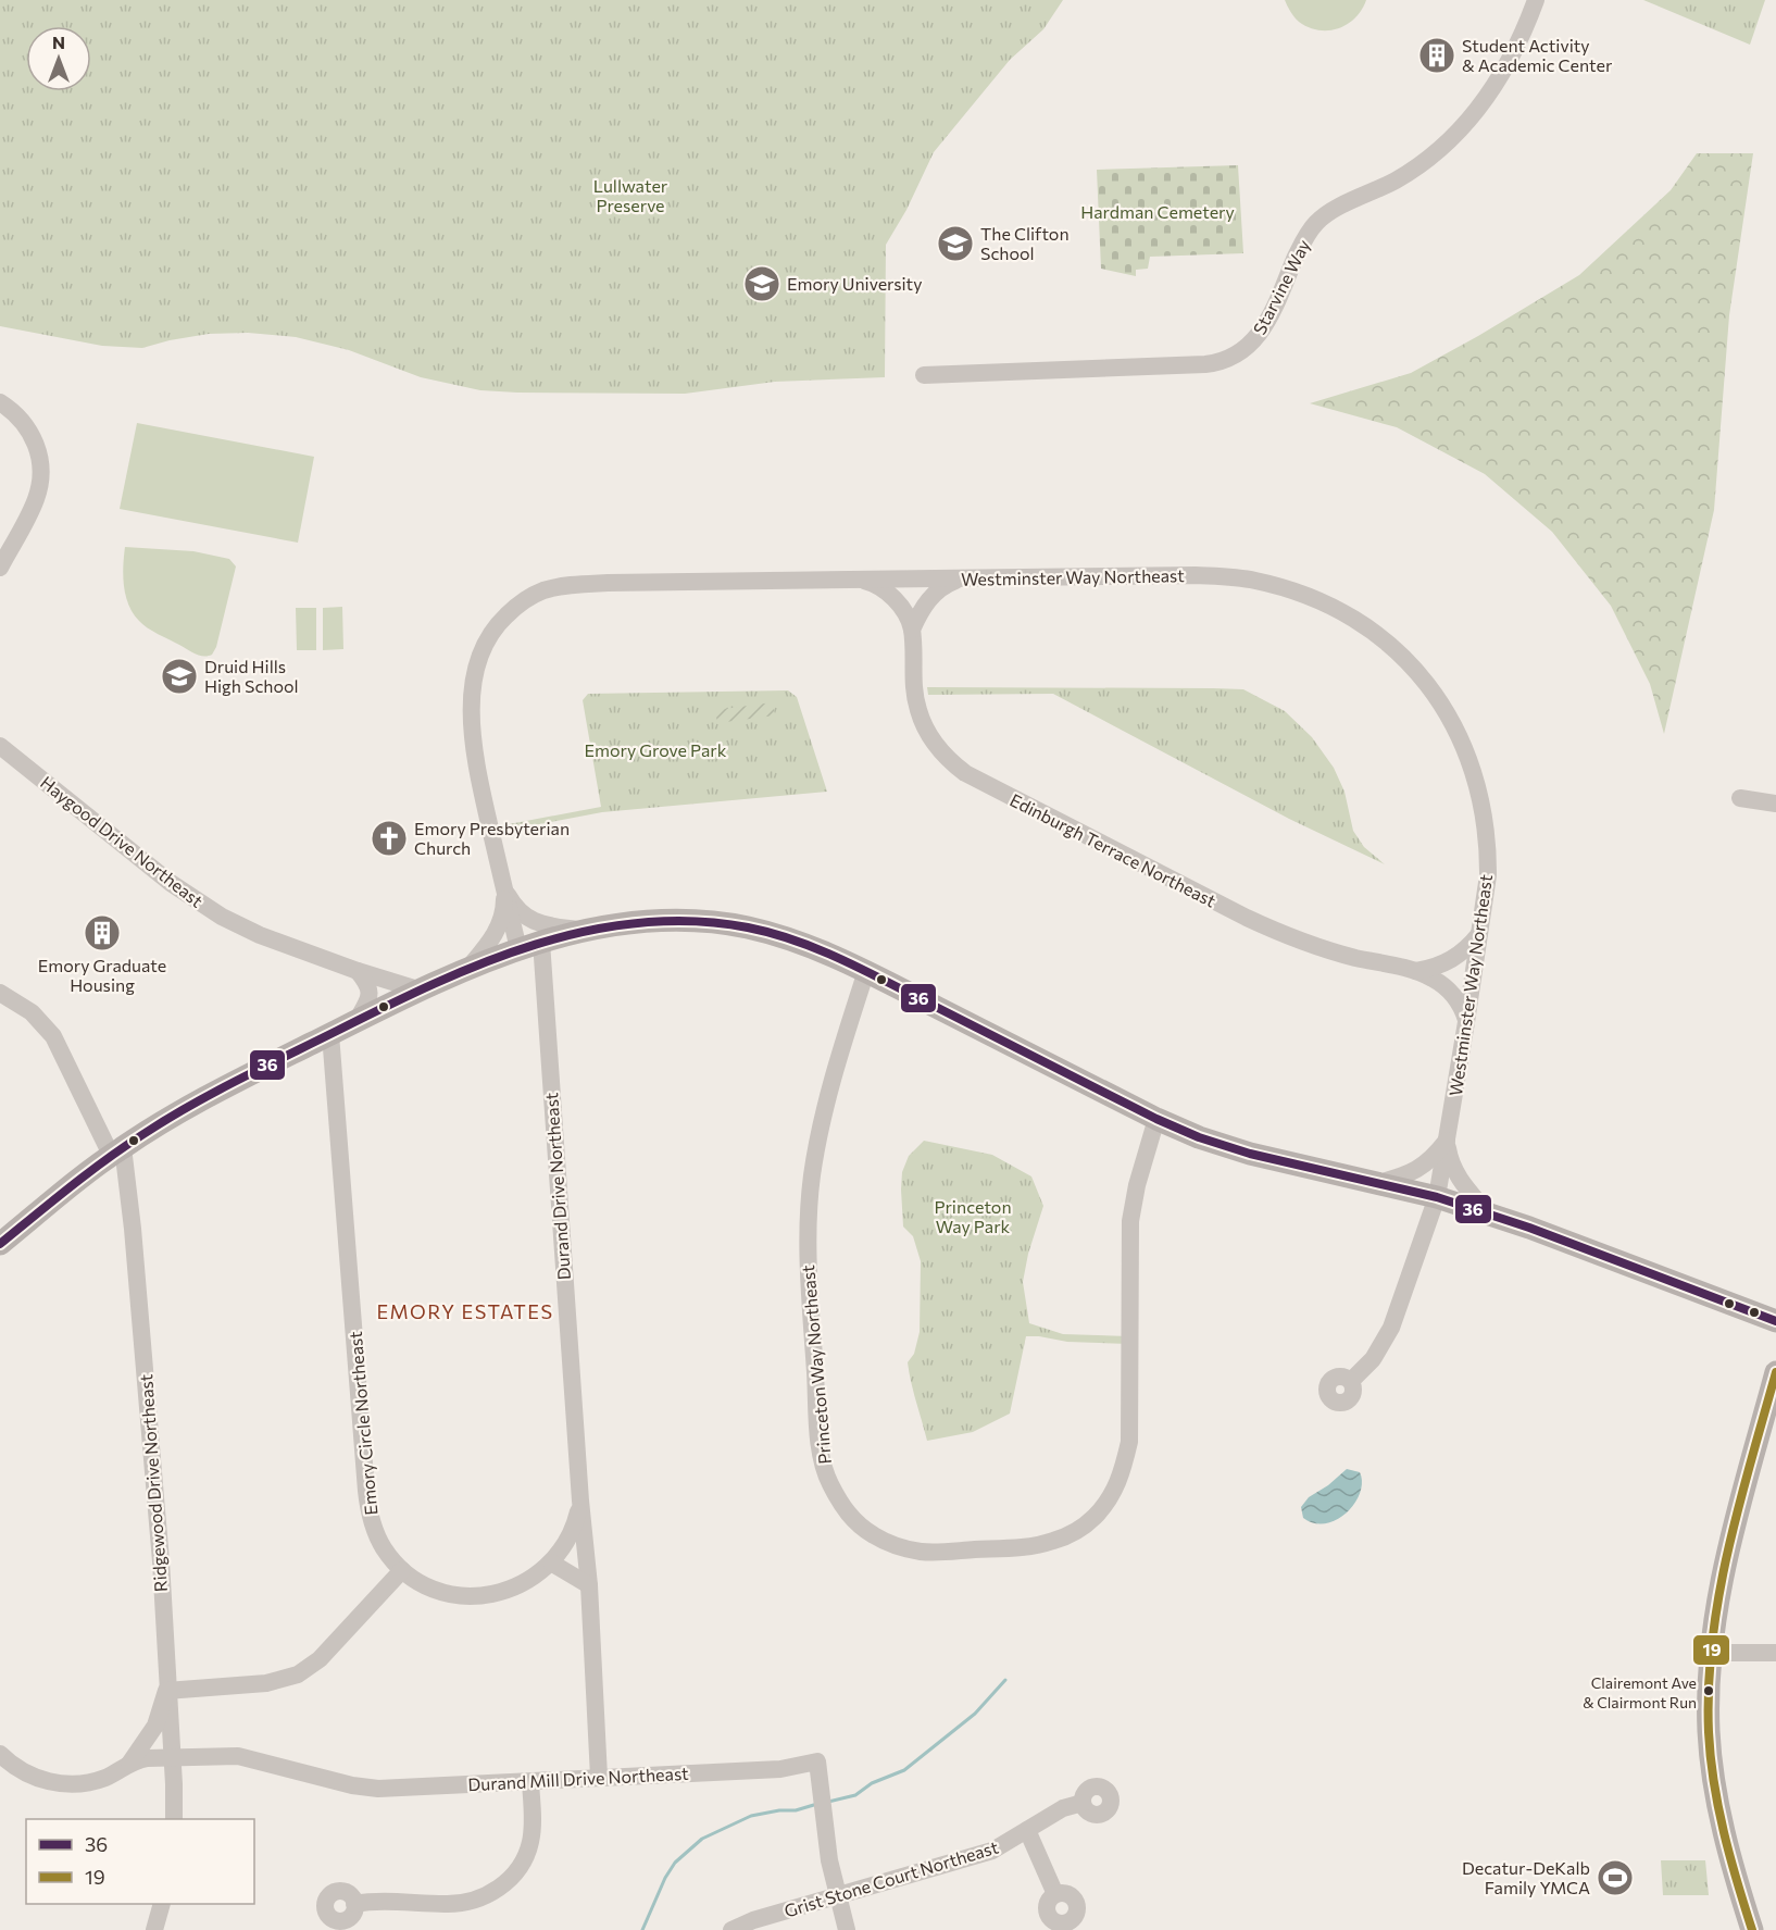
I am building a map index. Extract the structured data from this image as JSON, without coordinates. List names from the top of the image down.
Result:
{
  "streets": {
    "street": [
      "Starvine Way",
      "Westminster Way Northeast",
      "Haygood Drive Northeast",
      "Edinburgh Terrace Northeast",
      "Durand Drive Northeast",
      "Princeton Way Northeast",
      "Emory Circle Northeast",
      "Ridgewood Drive Northeast",
      "Durand Mill Drive Northeast",
      "Grist Stone Court Northeast"
    ]
  },
  "crossings": [
    ["Westminster Way Northeast", "Edinburgh Terrace Northeast"],
    ["Durand Drive Northeast", "Emory Circle Northeast"],
    ["Durand Drive Northeast", "Durand Mill Drive Northeast"],
    ["Ridgewood Drive Northeast", "Durand Mill Drive Northeast"],
    ["Durand Mill Drive Northeast", "Grist Stone Court Northeast"]
  ],
  "districts": ["EMORY ESTATES"],
  "parks": [
    "Lullwater Preserve",
    "Hardman Cemetery",
    "Emory Grove Park",
    "Princeton Way Park"
  ],
  "places": {
    "building": ["Student Activity & Academic Center", "Emory Graduate Housing"],
    "school or university": ["The Clifton School", "Emory University", "Druid Hills High School"],
    "church": ["Emory Presbyterian Church"],
    "other": ["Clairemont Ave & Clairmont Run"],
    "sports": ["Decatur-DeKalb Family YMCA"]
  },
  "lines": ["transit line 36", "transit line 19"],
  "legend": ["36", "19"],
  "north": "top"
}
